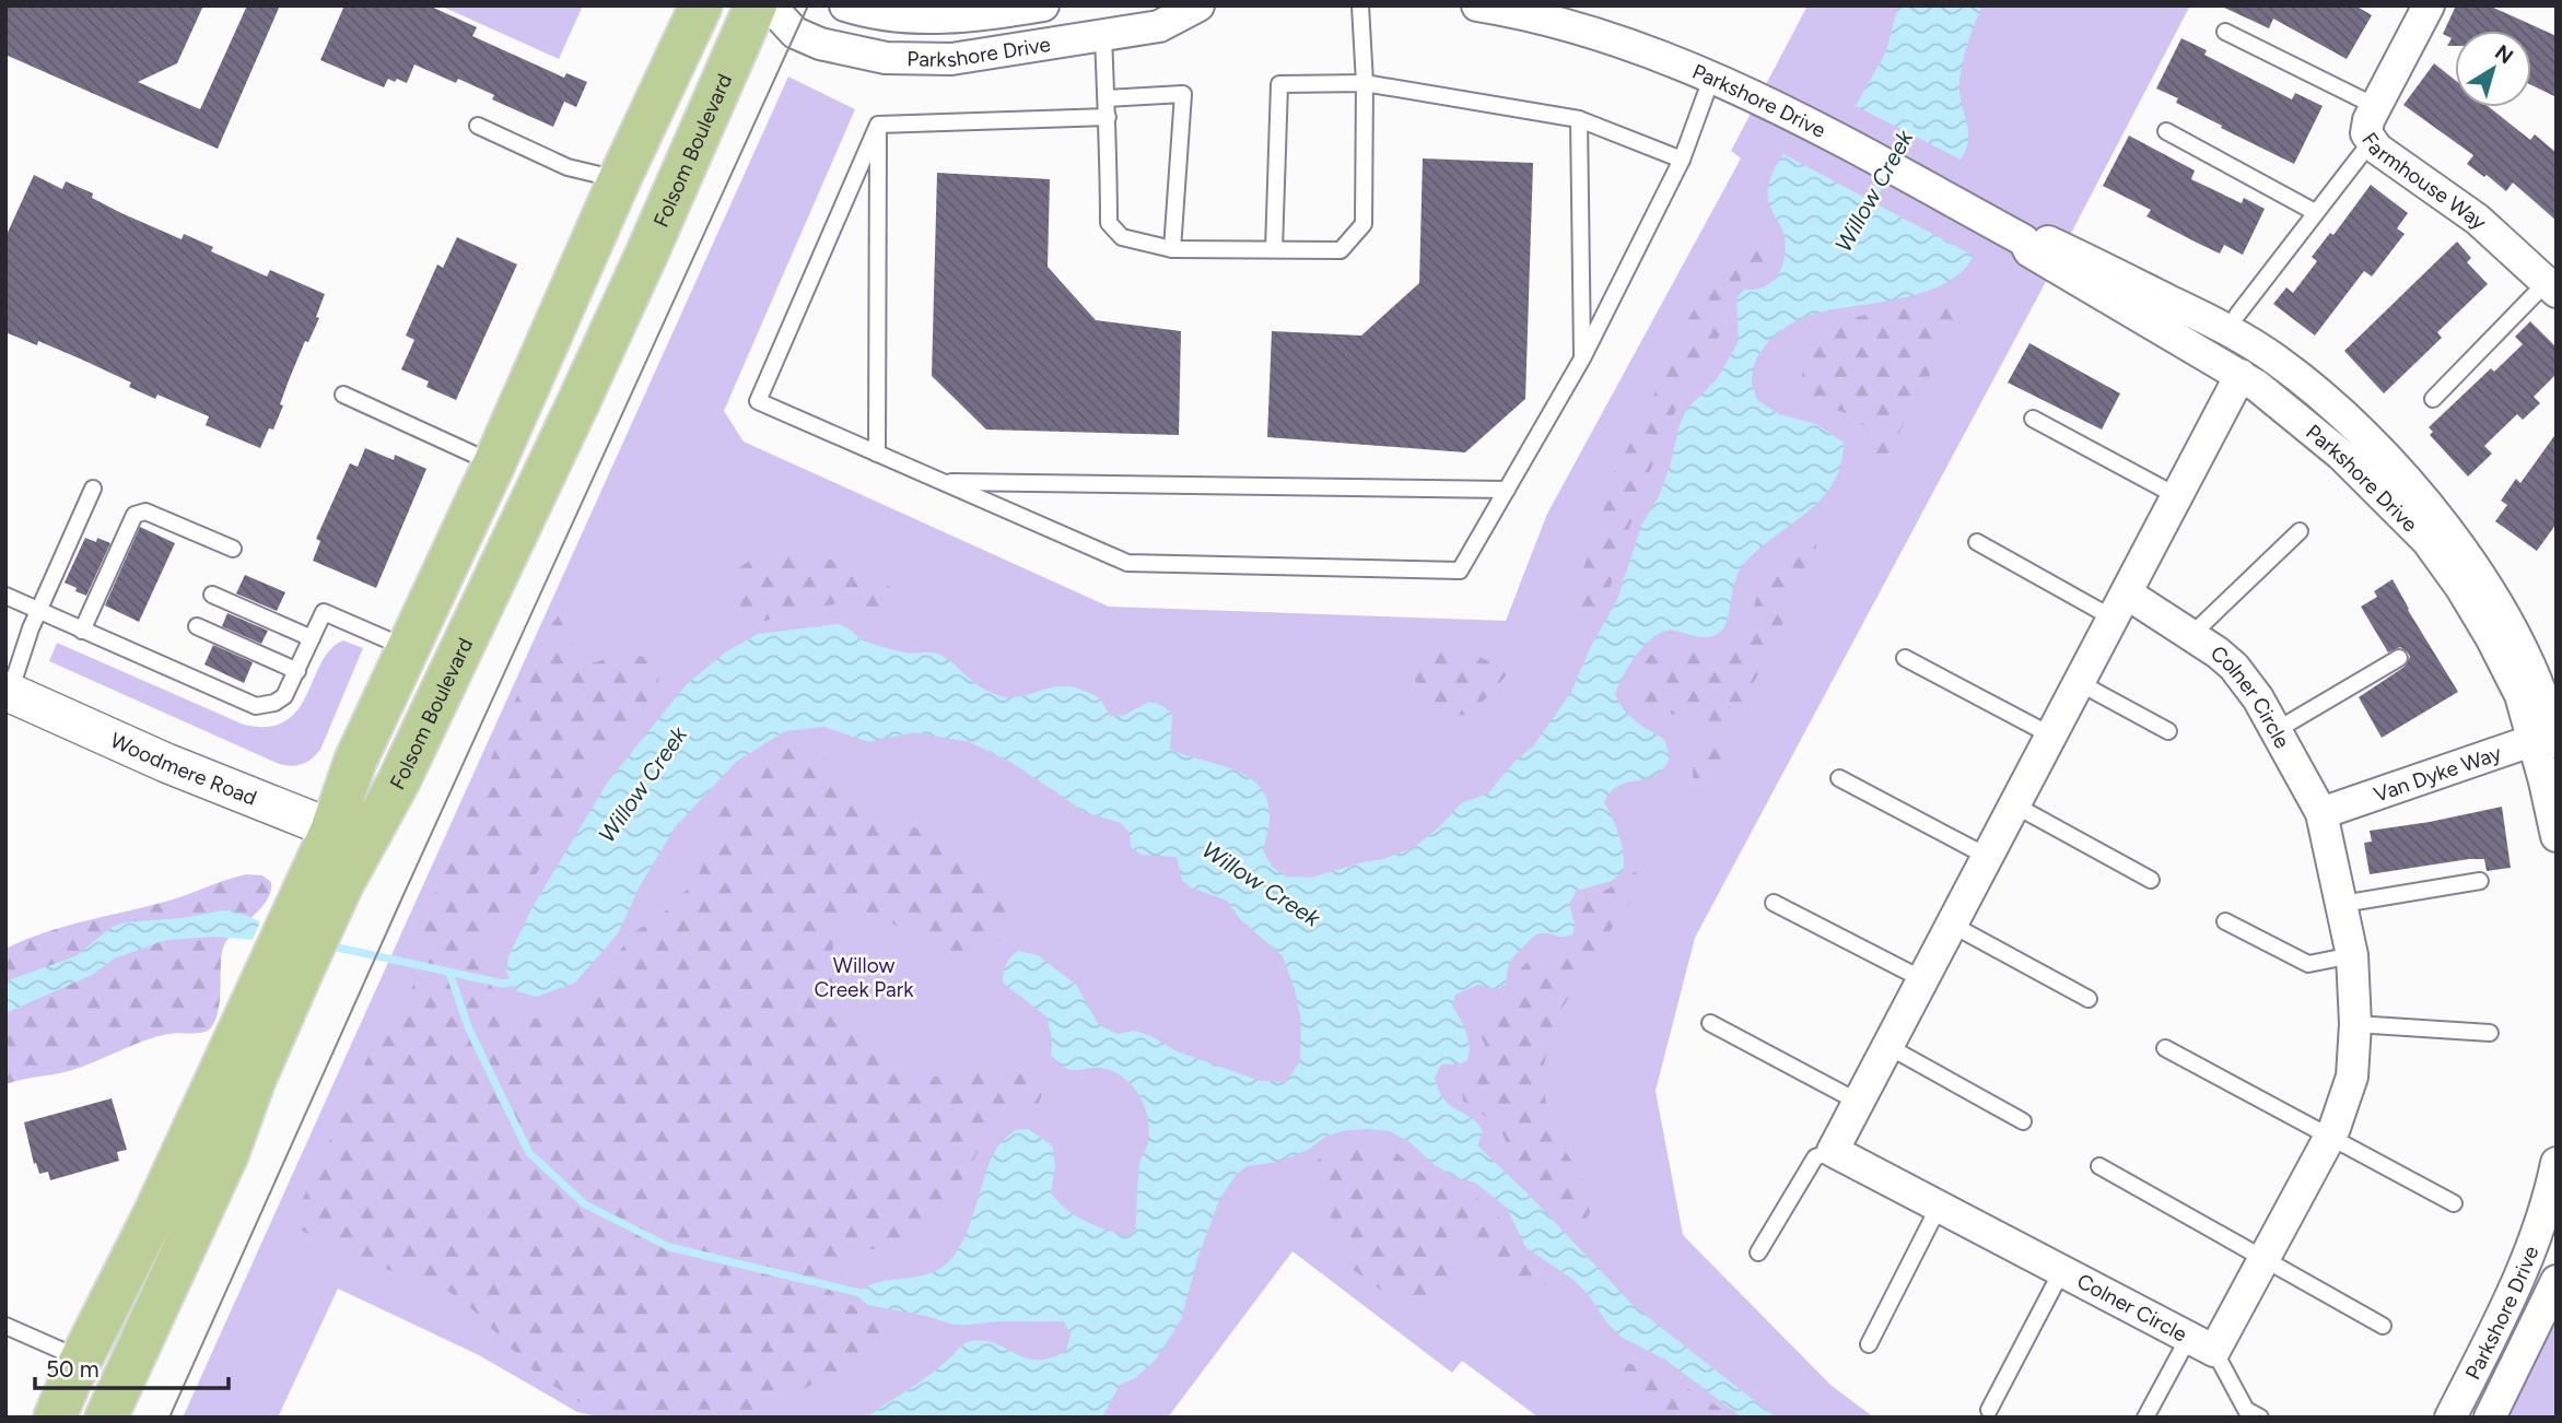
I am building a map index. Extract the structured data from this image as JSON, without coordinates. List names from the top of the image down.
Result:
{
  "streets": {
    "main road": ["Folsom Boulevard"],
    "street": [
      "Parkshore Drive",
      "Farmhouse Way",
      "Colner Circle",
      "Woodmere Road",
      "Van Dyke Way"
    ]
  },
  "crossings": [
    ["Parkshore Drive", "Van Dyke Way"],
    ["Folsom Boulevard", "Woodmere Road"],
    ["Colner Circle", "Van Dyke Way"]
  ],
  "water": ["Willow Creek"],
  "parks": ["Willow Creek Park"],
  "scale_bar": "50 m",
  "north": "top right"
}
